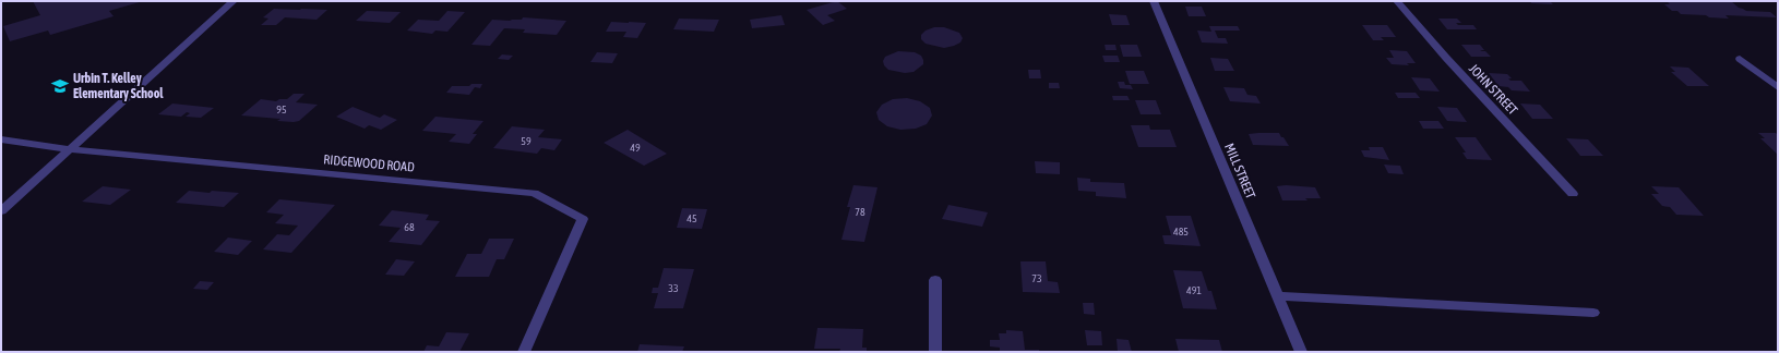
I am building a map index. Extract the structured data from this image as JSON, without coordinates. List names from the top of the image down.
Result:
{
  "streets": {
    "street": ["JOHN STREET", "RIDGEWOOD ROAD", "MILL STREET"]
  },
  "places": {
    "school or university": ["Urbin T. Kelley Elementary School"]
  },
  "house_numbers": [
    "95",
    "59",
    "49",
    "78",
    "45",
    "68",
    "485",
    "73",
    "33",
    "491"
  ]
}
